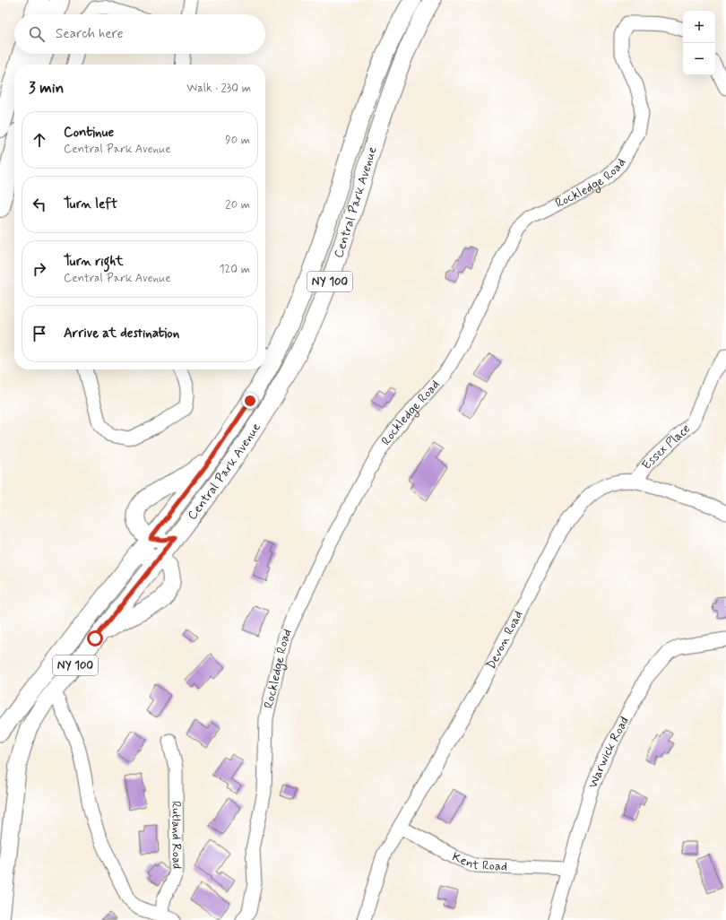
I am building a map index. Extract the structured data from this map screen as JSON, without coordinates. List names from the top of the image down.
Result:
{
  "streets": {
    "main road": ["Central Park Avenue", "NY 100"],
    "street": [
      "Rockledge Road",
      "Essex Place",
      "Devon Road",
      "Warwick Road",
      "Rutland Road",
      "Kent Road"
    ]
  },
  "crossings": [
    ["Essex Place", "Devon Road"],
    ["Devon Road", "Kent Road"],
    ["Warwick Road", "Kent Road"]
  ],
  "page": {
    "map_buttons": ["+", "−"],
    "search": "Search here",
    "heading": ["3 min", "Walk · 230 m"],
    "list": [
      ["Continue", "Central Park Avenue", "90 m"],
      ["Turn left", "20 m"],
      ["Turn right", "Central Park Avenue", "120 m"],
      "Arrive at destination"
    ]
  }
}
